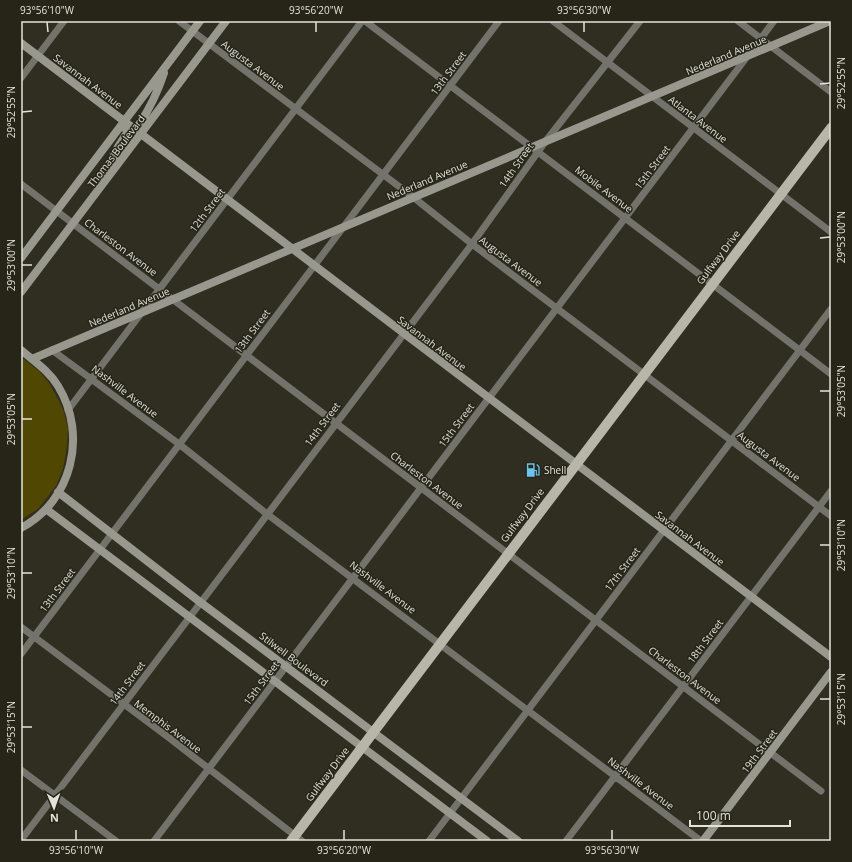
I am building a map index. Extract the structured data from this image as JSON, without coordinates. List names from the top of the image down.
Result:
{
  "streets": {
    "main road": ["Gulfway Drive"],
    "street": [
      "Nederland Avenue",
      "Augusta Avenue",
      "13th Street",
      "Savannah Avenue",
      "Atlanta Avenue",
      "Thomas Boulevard",
      "14th Street",
      "15th Street",
      "Mobile Avenue",
      "12th Street",
      "Charleston Avenue",
      "Nashville Avenue",
      "17th Street",
      "18th Street",
      "Stilwell Boulevard",
      "Memphis Avenue",
      "19th Street"
    ]
  },
  "crossings": [
    ["Nederland Avenue", "Augusta Avenue"],
    ["Nederland Avenue", "13th Street"],
    ["Nederland Avenue", "Savannah Avenue"],
    ["Nederland Avenue", "Atlanta Avenue"],
    ["Nederland Avenue", "14th Street"],
    ["Nederland Avenue", "15th Street"],
    ["Nederland Avenue", "Mobile Avenue"],
    ["Nederland Avenue", "12th Street"],
    ["Nederland Avenue", "Charleston Avenue"],
    ["Nederland Avenue", "Nashville Avenue"],
    ["Augusta Avenue", "13th Street"],
    ["Augusta Avenue", "Thomas Boulevard"],
    ["Augusta Avenue", "14th Street"],
    ["Augusta Avenue", "15th Street"],
    ["Augusta Avenue", "12th Street"],
    ["Augusta Avenue", "Gulfway Drive"],
    ["Augusta Avenue", "17th Street"],
    ["Augusta Avenue", "18th Street"],
    ["13th Street", "Savannah Avenue"],
    ["13th Street", "Mobile Avenue"],
    ["13th Street", "Charleston Avenue"],
    ["13th Street", "Nashville Avenue"],
    ["13th Street", "Stilwell Boulevard"],
    ["13th Street", "Memphis Avenue"],
    ["Savannah Avenue", "Thomas Boulevard"],
    ["Savannah Avenue", "14th Street"],
    ["Savannah Avenue", "15th Street"],
    ["Savannah Avenue", "12th Street"],
    ["Savannah Avenue", "Gulfway Drive"],
    ["Savannah Avenue", "17th Street"],
    ["Savannah Avenue", "18th Street"],
    ["Atlanta Avenue", "14th Street"],
    ["Atlanta Avenue", "15th Street"],
    ["Atlanta Avenue", "Gulfway Drive"],
    ["Thomas Boulevard", "Charleston Avenue"],
    ["14th Street", "Mobile Avenue"],
    ["14th Street", "Charleston Avenue"],
    ["14th Street", "Nashville Avenue"],
    ["14th Street", "Stilwell Boulevard"],
    ["14th Street", "Memphis Avenue"],
    ["15th Street", "Mobile Avenue"],
    ["15th Street", "Charleston Avenue"],
    ["15th Street", "Nashville Avenue"],
    ["15th Street", "Stilwell Boulevard"],
    ["15th Street", "Memphis Avenue"],
    ["Mobile Avenue", "Gulfway Drive"],
    ["Mobile Avenue", "17th Street"],
    ["12th Street", "Charleston Avenue"],
    ["12th Street", "Nashville Avenue"],
    ["Charleston Avenue", "Gulfway Drive"],
    ["Charleston Avenue", "17th Street"],
    ["Charleston Avenue", "18th Street"],
    ["Charleston Avenue", "19th Street"],
    ["Gulfway Drive", "Nashville Avenue"],
    ["Gulfway Drive", "Stilwell Boulevard"],
    ["Gulfway Drive", "Memphis Avenue"],
    ["Nashville Avenue", "17th Street"],
    ["Nashville Avenue", "18th Street"],
    ["Nashville Avenue", "19th Street"],
    ["17th Street", "Stilwell Boulevard"]
  ],
  "places": {
    "fuel station": ["Shell"]
  },
  "scale_bar": "100 m",
  "north": "bottom",
  "coordinates": [
    "93°56'10\"W",
    "93°56'20\"W",
    "93°56'30\"W",
    "29°52'55\"N",
    "29°53'00\"N",
    "29°53'05\"N",
    "29°53'10\"N",
    "29°53'15\"N"
  ]
}
